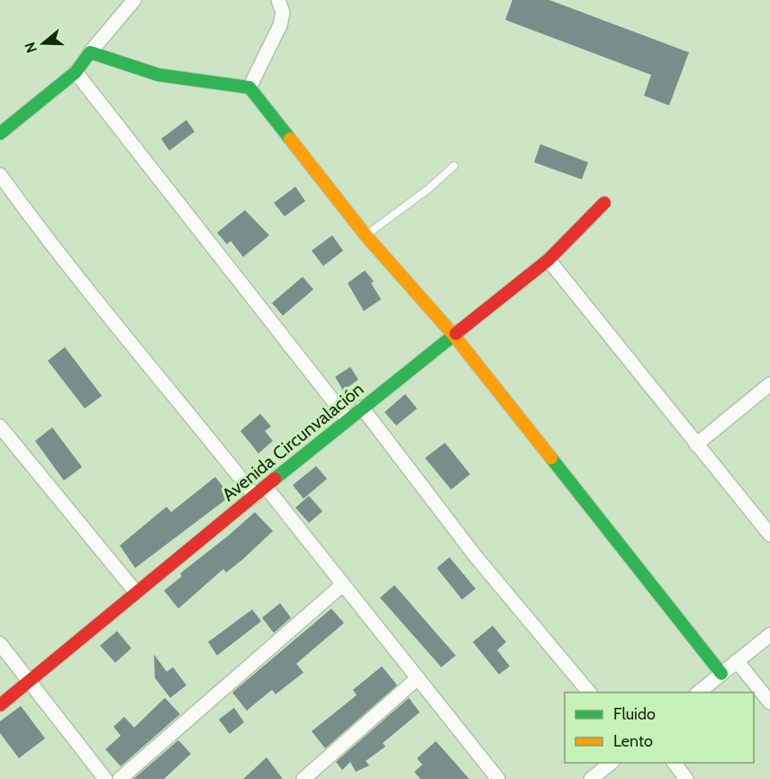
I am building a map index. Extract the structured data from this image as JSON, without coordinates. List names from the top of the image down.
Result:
{
  "streets": {
    "street": ["Avenida Circunvalación"]
  },
  "legend": ["Fluido", "Lento"],
  "north": "left"
}
